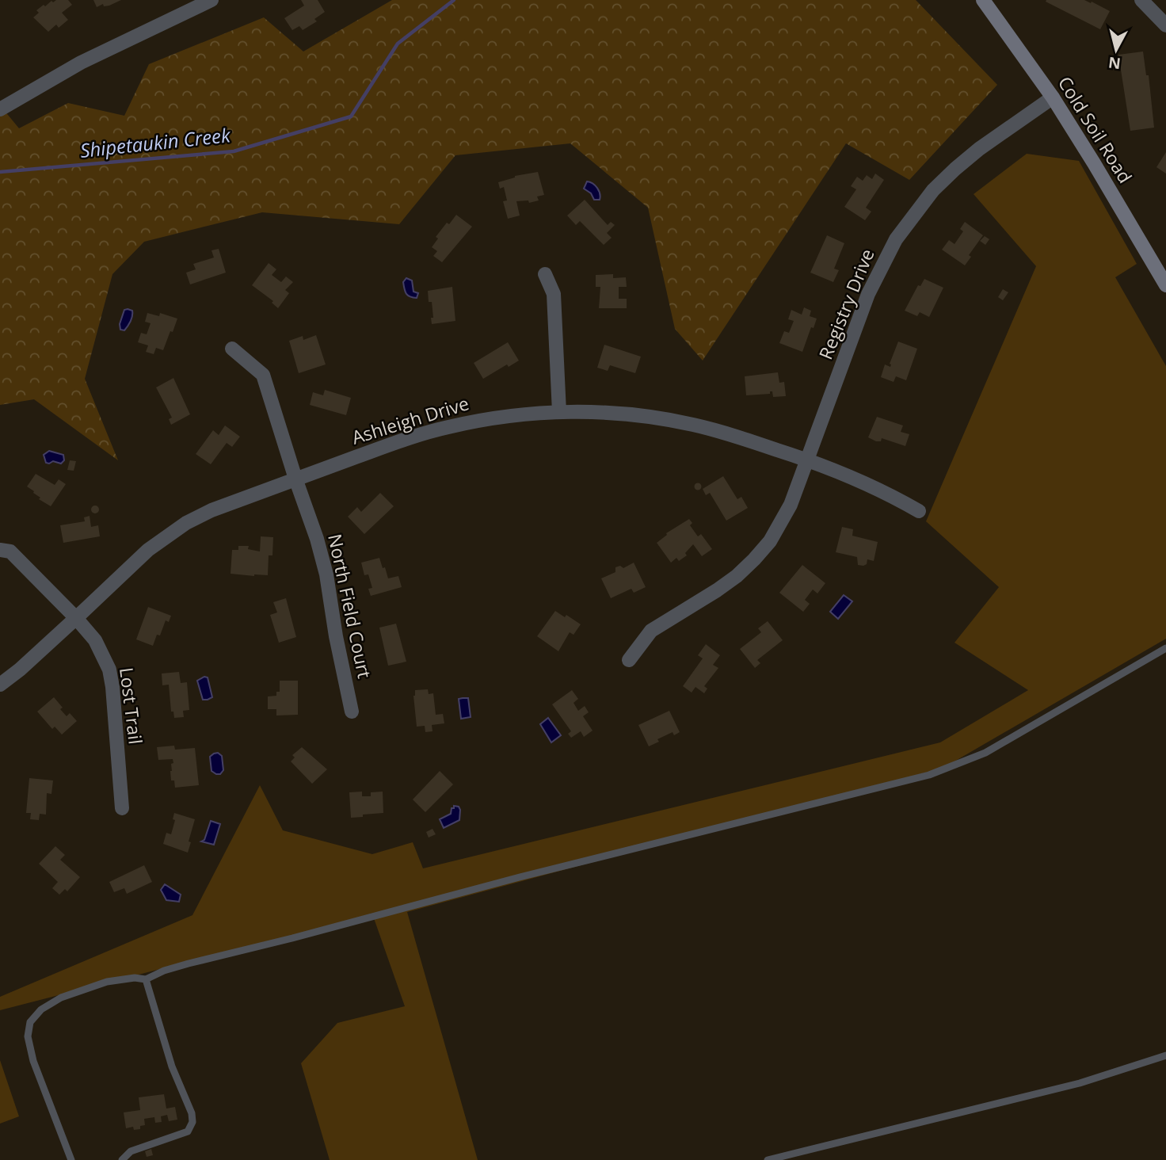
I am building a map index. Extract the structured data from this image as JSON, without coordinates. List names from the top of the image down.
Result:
{
  "streets": {
    "street": [
      "Cold Soil Road",
      "Registry Drive",
      "Ashleigh Drive",
      "North Field Court",
      "Lost Trail"
    ]
  },
  "crossings": [
    ["Cold Soil Road", "Registry Drive"],
    ["Registry Drive", "Ashleigh Drive"],
    ["Ashleigh Drive", "North Field Court"],
    ["Ashleigh Drive", "Lost Trail"]
  ],
  "water": ["Shipetaukin Creek"],
  "north": "bottom"
}
